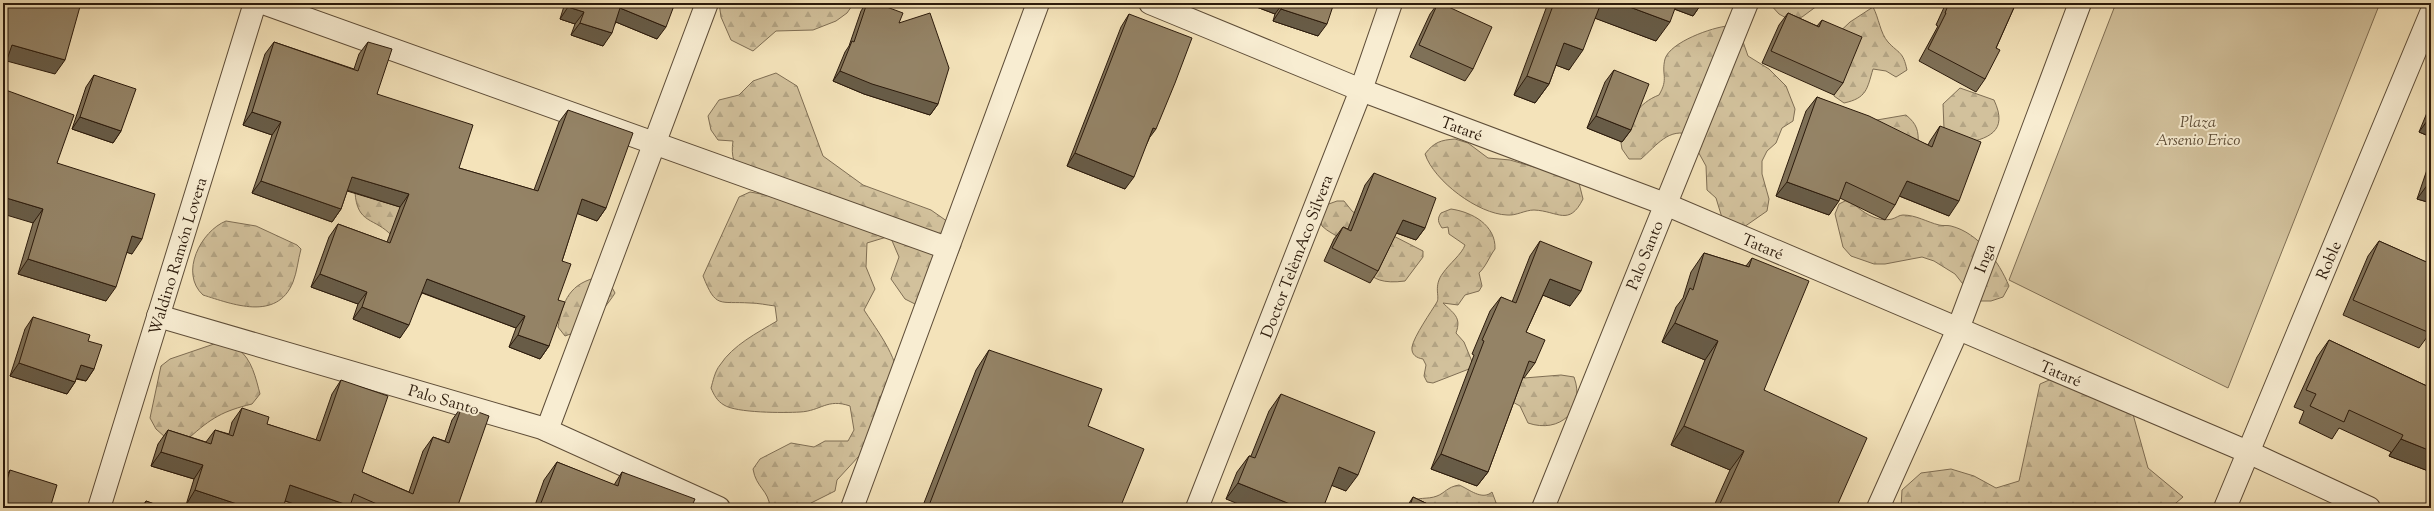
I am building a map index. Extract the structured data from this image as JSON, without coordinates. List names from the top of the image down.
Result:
{
  "streets": {
    "street": [
      "Tataré",
      "Palo Santo",
      "Waldino Ramón Lovera",
      "Doctor TelèmAco Silvera",
      "Inga",
      "Roble"
    ]
  },
  "crossings": [
    ["Tataré", "Palo Santo"],
    ["Tataré", "Doctor TelèmAco Silvera"],
    ["Tataré", "Inga"],
    ["Tataré", "Roble"],
    ["Palo Santo", "Waldino Ramón Lovera"]
  ],
  "parks": ["Plaza Arsenio Erico"]
}
